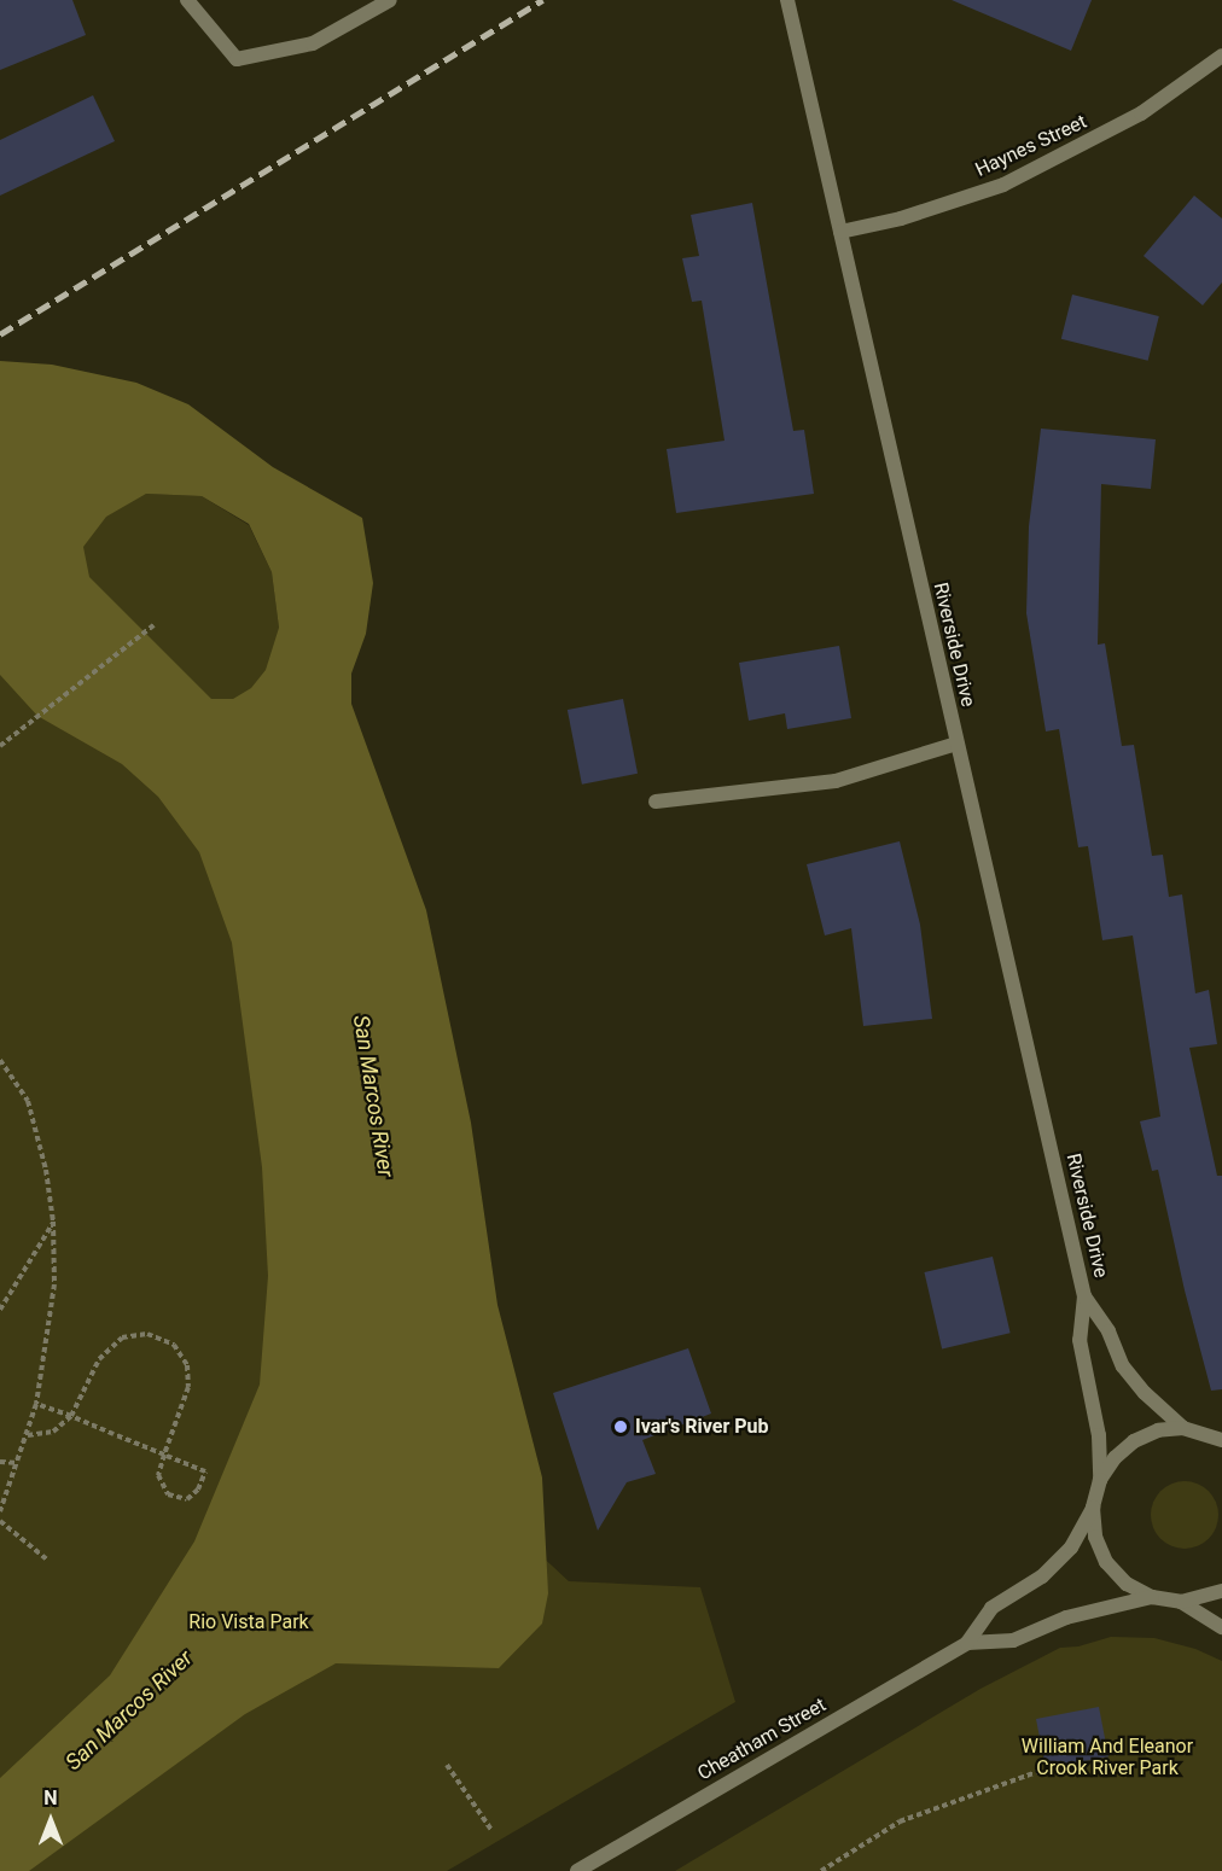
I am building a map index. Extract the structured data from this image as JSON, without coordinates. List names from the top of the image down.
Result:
{
  "streets": {
    "street": ["Haynes Street", "Riverside Drive", "Cheatham Street"]
  },
  "crossings": [
    ["Haynes Street", "Riverside Drive"]
  ],
  "water": ["San Marcos River"],
  "parks": ["Rio Vista Park", "William And Eleanor Crook River Park"],
  "places": ["Ivar's River Pub"],
  "north": "top"
}
